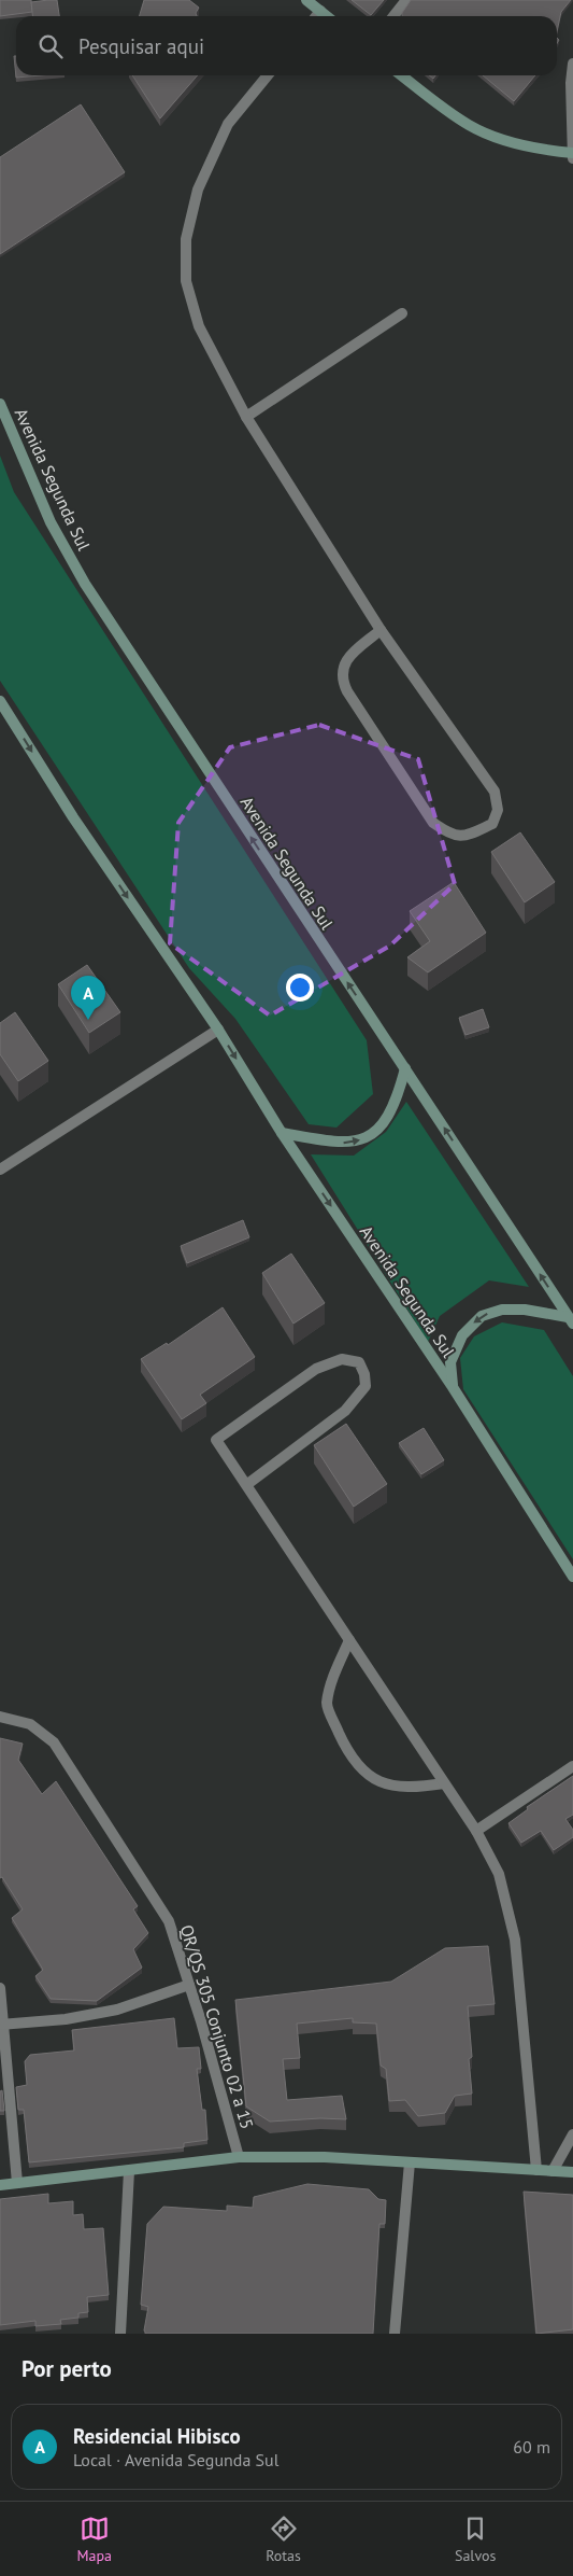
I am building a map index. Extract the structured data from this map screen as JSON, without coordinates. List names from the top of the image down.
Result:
{
  "streets": {
    "main road": ["Avenida Segunda Sul"],
    "street": ["QR/QS 305 Conjunto 02 a 15"]
  },
  "page": {
    "search": "Pesquisar aqui",
    "pins": "A",
    "heading": "Por perto",
    "list": [
      {
        "mark": "A",
        "name": "Residencial Hibisco",
        "note": "Local · Avenida Segunda Sul",
        "value": "60 m"
      }
    ],
    "nav": ["Mapa", "Rotas", "Salvos"]
  }
}
